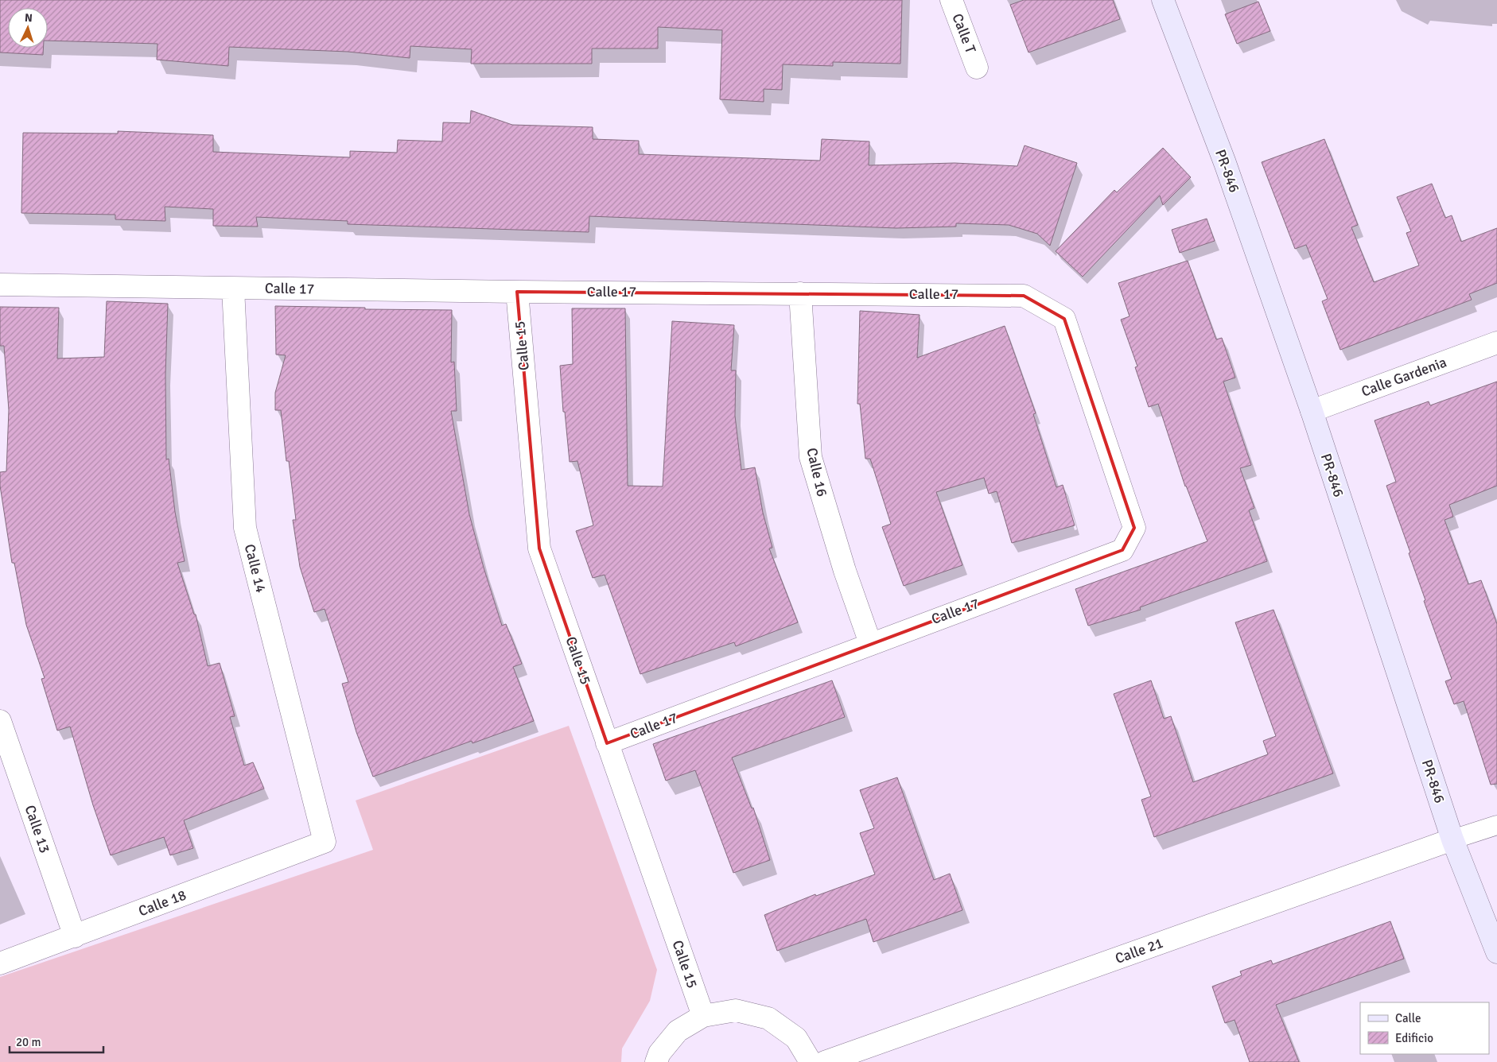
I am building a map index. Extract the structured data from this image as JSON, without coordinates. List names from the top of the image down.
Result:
{
  "streets": {
    "street": [
      "Calle T",
      "PR-846",
      "Calle 17",
      "Calle 15",
      "Calle Gardenia",
      "Calle 16",
      "Calle 14",
      "Calle 13",
      "Calle 18",
      "Calle 21"
    ]
  },
  "crossings": [
    ["PR-846", "Calle Gardenia"],
    ["PR-846", "Calle 21"],
    ["Calle 17", "Calle 15"],
    ["Calle 17", "Calle 16"],
    ["Calle 17", "Calle 14"],
    ["Calle 14", "Calle 18"],
    ["Calle 13", "Calle 18"]
  ],
  "legend": ["Calle", "Edificio"],
  "scale_bar": "20 m",
  "north": "top"
}
